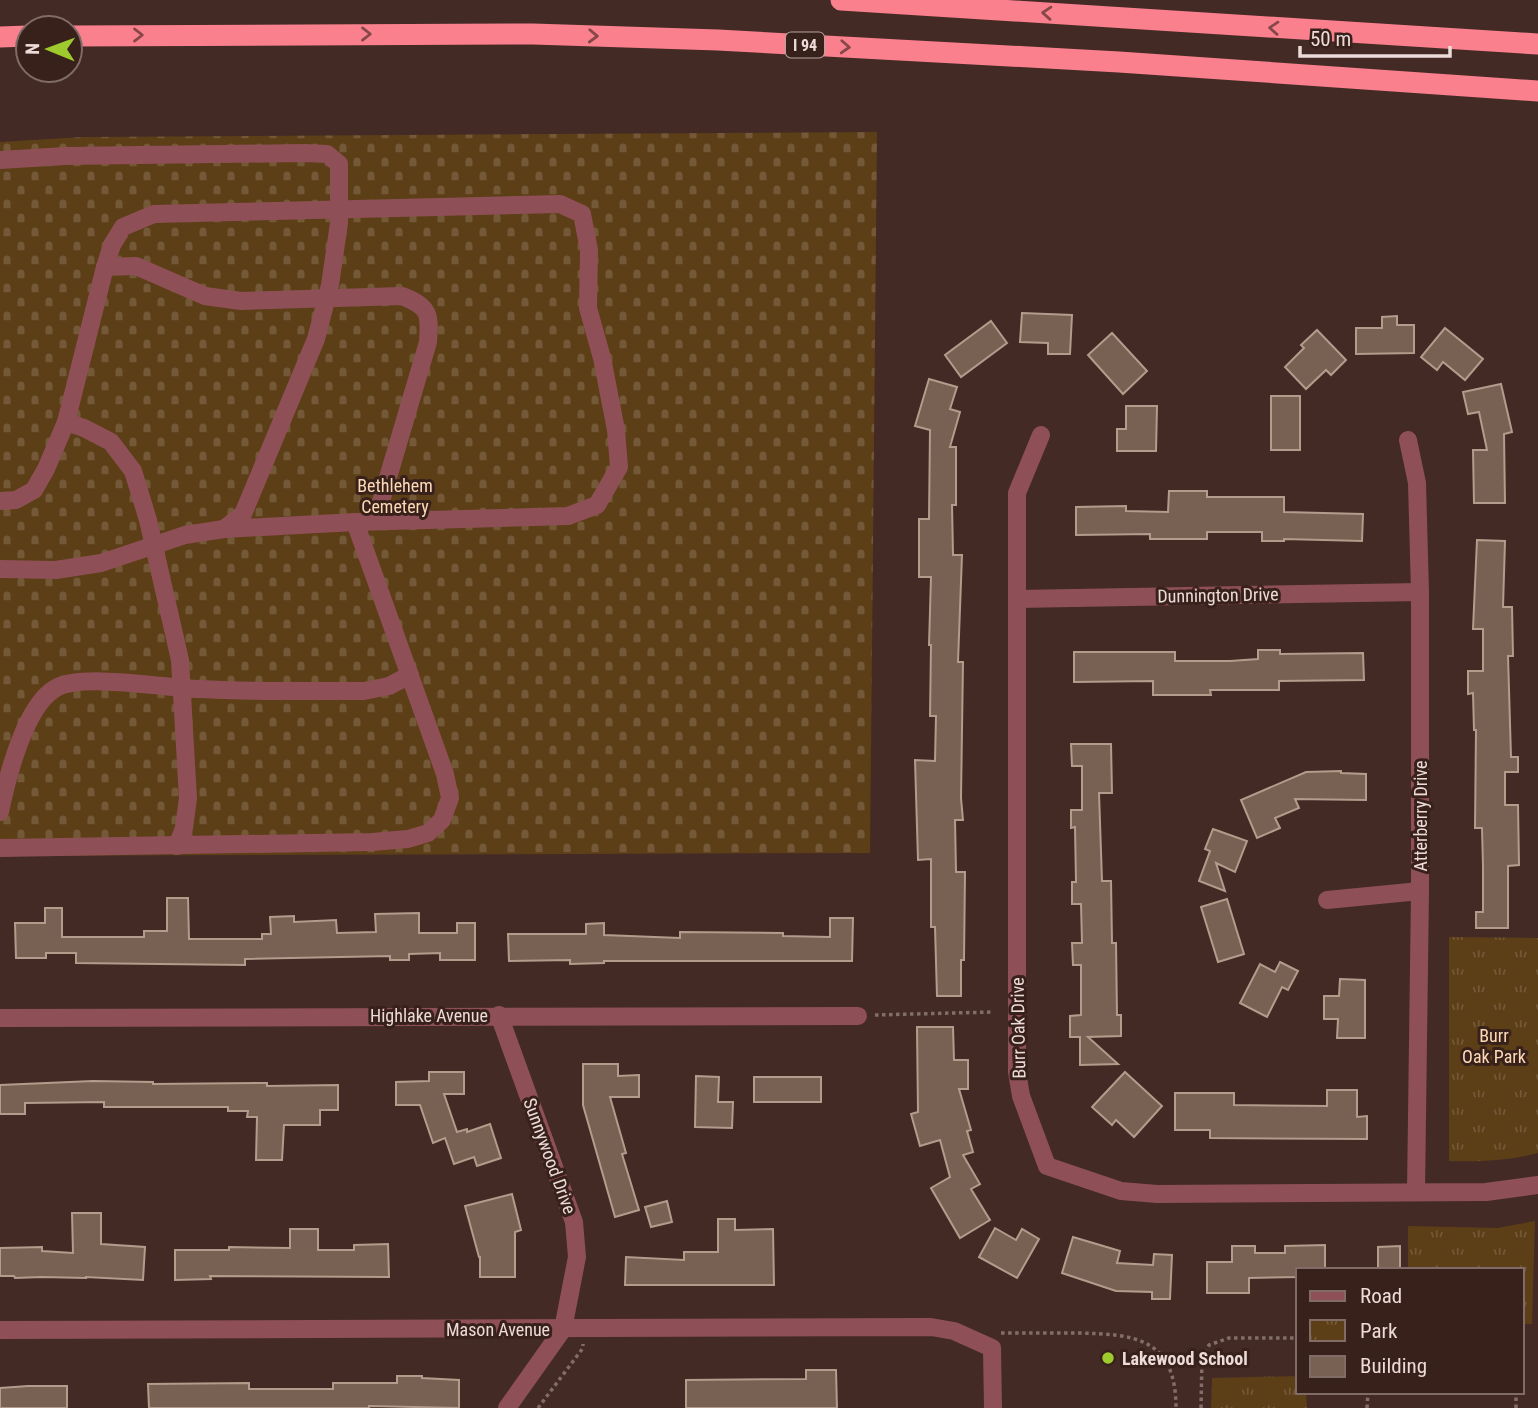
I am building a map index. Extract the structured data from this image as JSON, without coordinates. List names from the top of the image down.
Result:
{
  "streets": {
    "highway": ["I 94"],
    "street": [
      "Dunnington Drive",
      "Atterberry Drive",
      "Highlake Avenue",
      "Burr Oak Drive",
      "Sunnywood Drive",
      "Mason Avenue"
    ]
  },
  "crossings": [
    ["Dunnington Drive", "Atterberry Drive"],
    ["Dunnington Drive", "Burr Oak Drive"],
    ["Atterberry Drive", "Burr Oak Drive"],
    ["Highlake Avenue", "Sunnywood Drive"],
    ["Sunnywood Drive", "Mason Avenue"]
  ],
  "parks": ["Bethlehem Cemetery", "Burr Oak Park"],
  "places": ["Lakewood School"],
  "legend": ["Road", "Park", "Building"],
  "scale_bar": "50 m",
  "north": "left"
}
